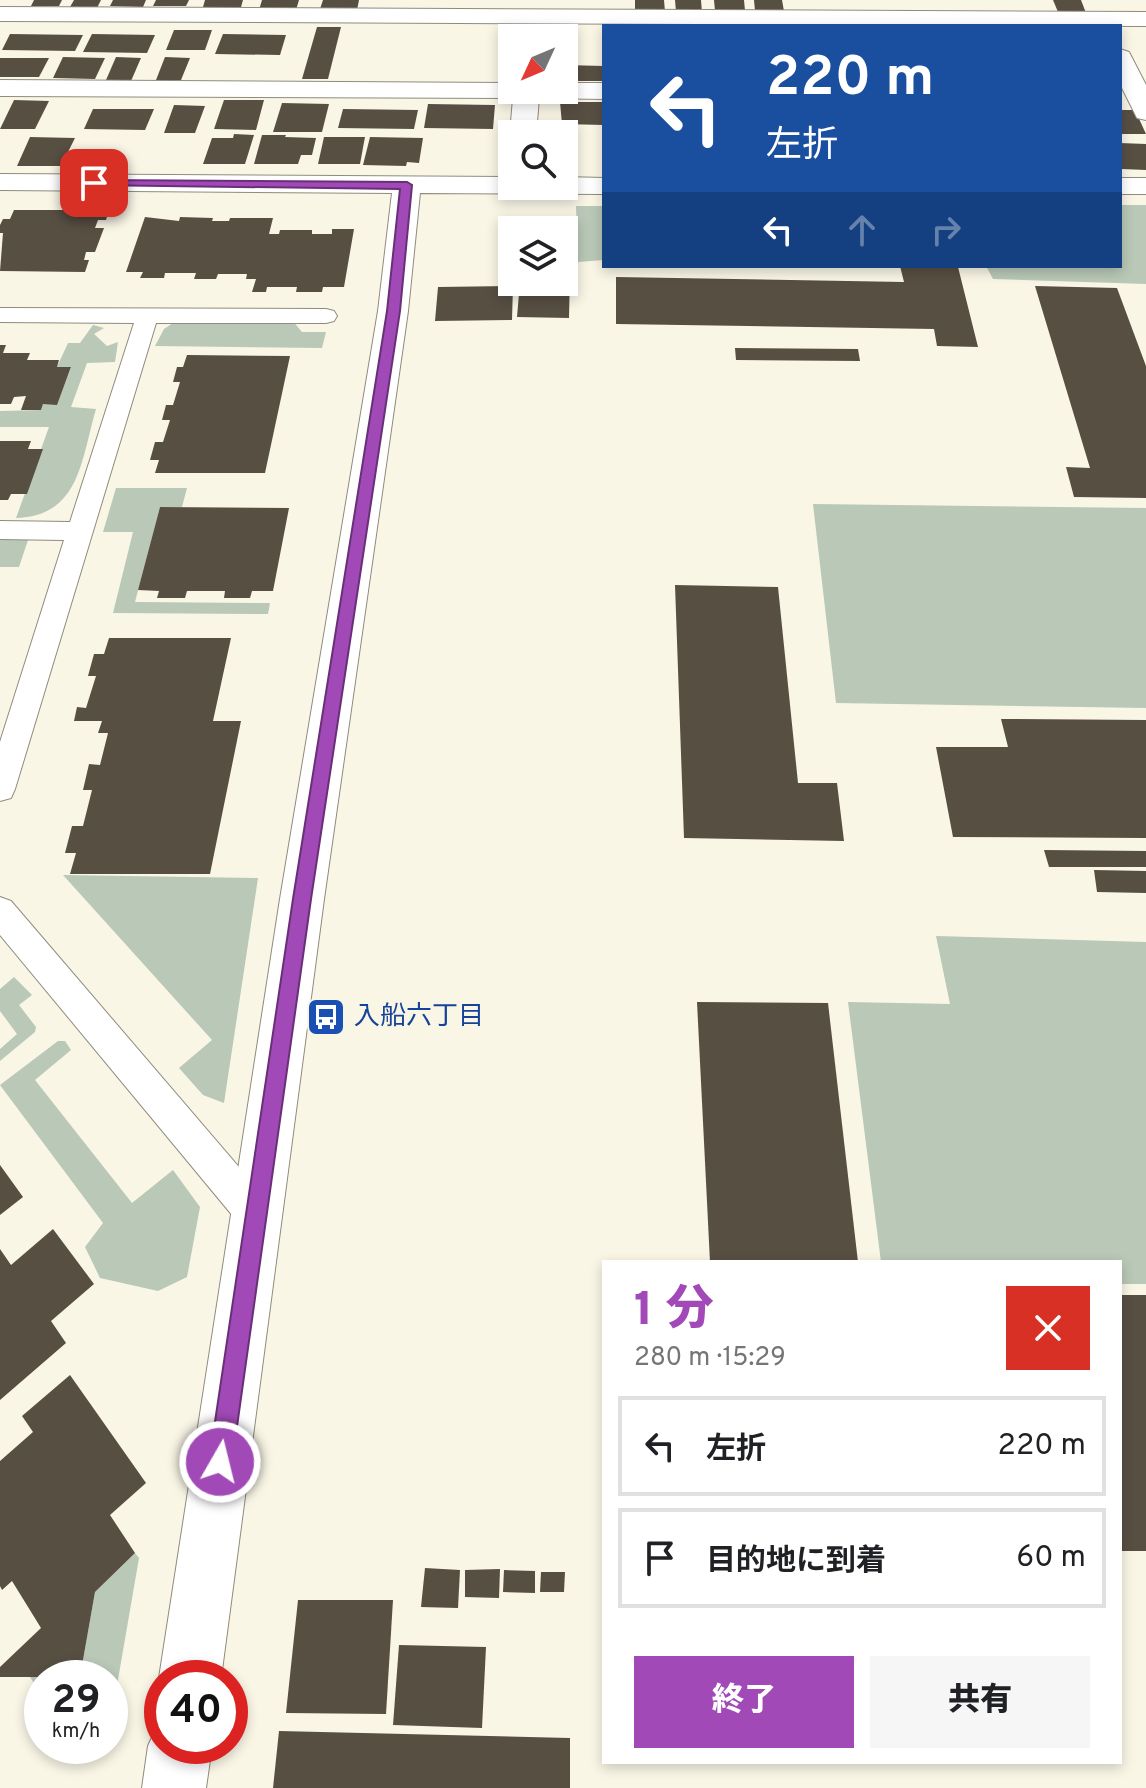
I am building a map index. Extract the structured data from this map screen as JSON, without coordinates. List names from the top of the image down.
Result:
{
  "places": {
    "bus stop": ["入船六丁目"]
  },
  "north": "bottom left",
  "page": {
    "turn": ["220 m", "左折"],
    "heading": ["1 分", "280 m · 15:29"],
    "list": [
      {
        "name": "左折",
        "value": "220 m"
      },
      {
        "name": "目的地に到着",
        "value": "60 m"
      }
    ],
    "buttons": ["終了", "共有"],
    "speed": "29 km/h",
    "limit": "40"
  }
}
